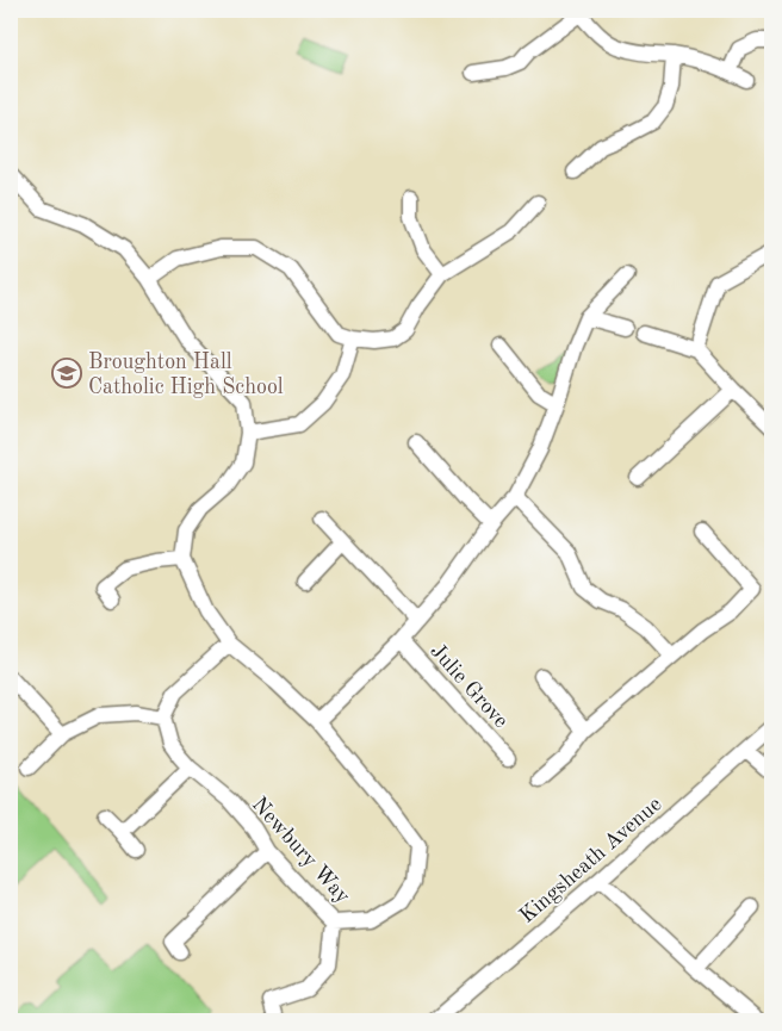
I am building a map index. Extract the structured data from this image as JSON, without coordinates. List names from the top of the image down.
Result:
{
  "streets": {
    "street": ["Julie Grove", "Newbury Way", "Kingsheath Avenue"]
  },
  "places": {
    "school or university": ["Broughton Hall Catholic High School"]
  }
}
